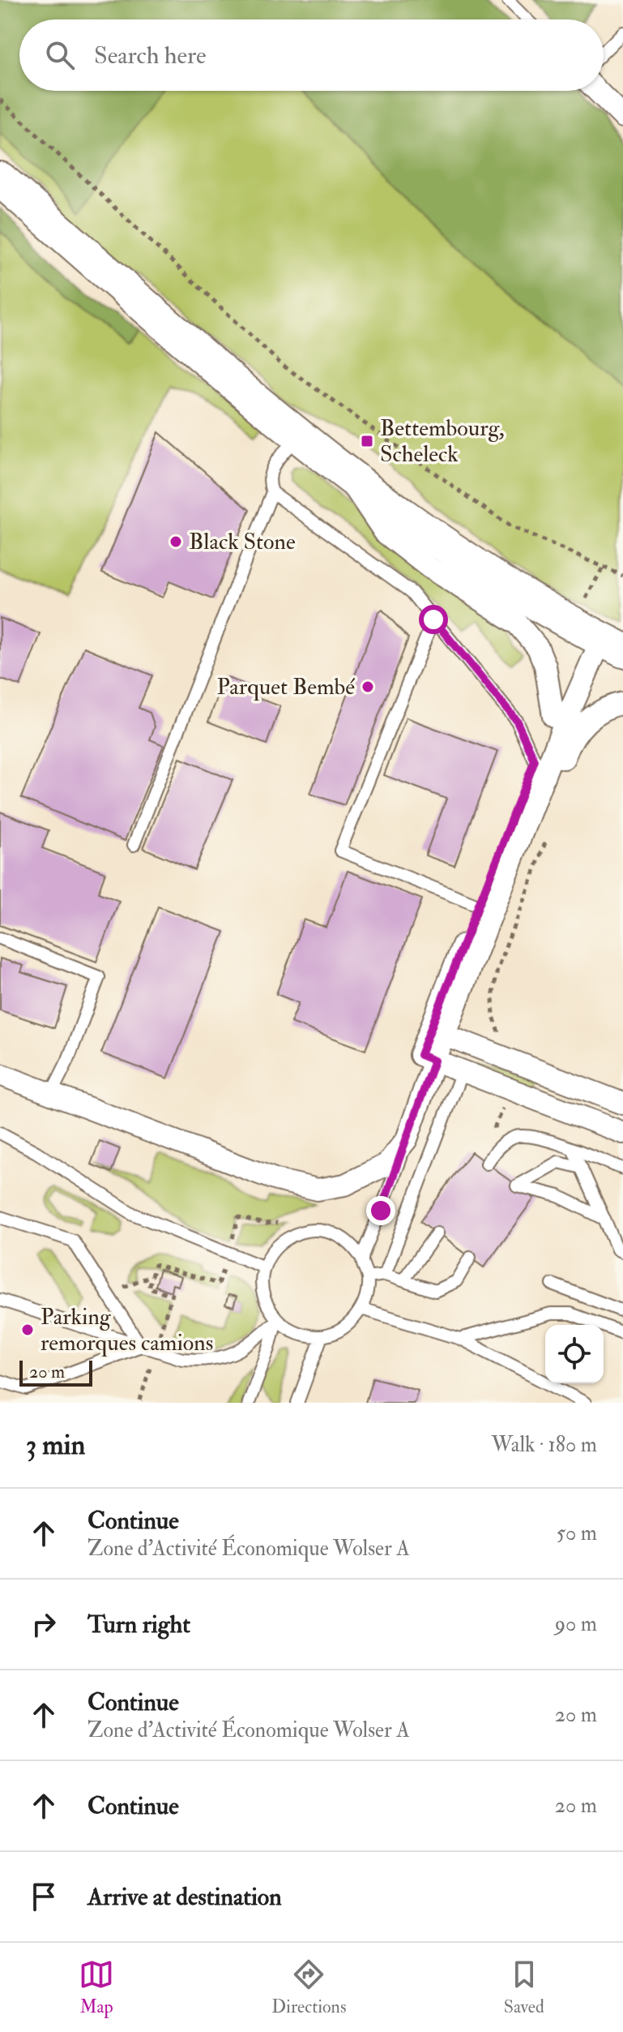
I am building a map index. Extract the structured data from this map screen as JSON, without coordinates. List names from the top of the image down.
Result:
{
  "places": {
    "transit": ["Bettembourg, Scheleck"],
    "other": ["Black Stone", "Parquet Bembé", "Parking remorques camions"]
  },
  "scale_bar": "20 m",
  "page": {
    "search": "Search here",
    "scale": "20 m",
    "heading": ["3 min", "Walk · 180 m"],
    "list": [
      ["Continue", "Zone d'Activité Économique Wolser A", "50 m"],
      ["Turn right", "90 m"],
      ["Continue", "Zone d'Activité Économique Wolser A", "20 m"],
      ["Continue", "20 m"],
      "Arrive at destination"
    ],
    "nav": ["Map", "Directions", "Saved"]
  }
}
